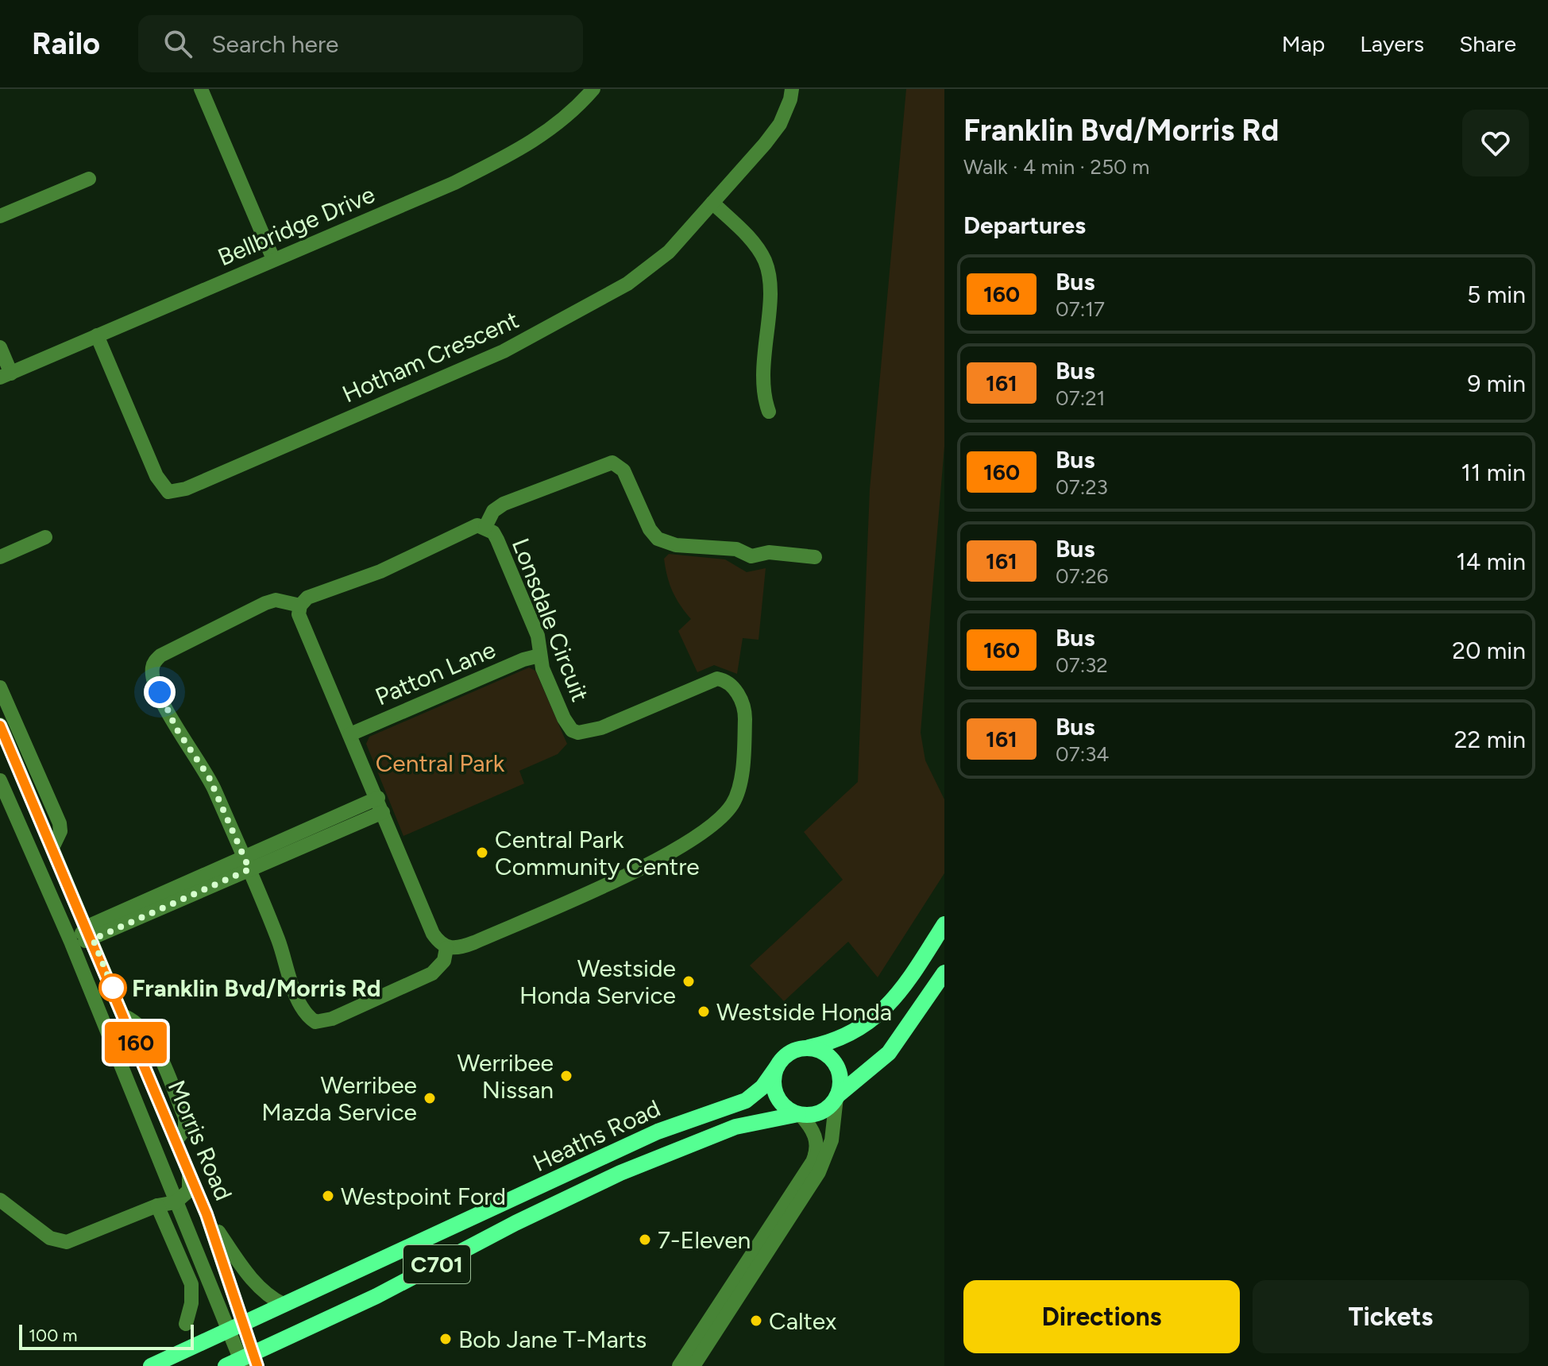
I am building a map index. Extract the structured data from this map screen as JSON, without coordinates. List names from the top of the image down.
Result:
{
  "streets": {
    "main road": ["Heaths Road", "C701"],
    "street": [
      "Bellbridge Drive",
      "Hotham Crescent",
      "Lonsdale Circuit",
      "Patton Lane",
      "Morris Road"
    ]
  },
  "crossings": [
    ["Bellbridge Drive", "Hotham Crescent"],
    ["Lonsdale Circuit", "Patton Lane"],
    ["Heaths Road", "Morris Road"],
    ["Heaths Road", "C701"]
  ],
  "parks": ["Central Park"],
  "places": [
    "Central Park Community Centre",
    "Westside Honda Service",
    "Franklin Bvd/Morris Rd",
    "Westside Honda",
    "Werribee Nissan",
    "Werribee Mazda Service",
    "Westpoint Ford",
    "7-Eleven",
    "Caltex",
    "Bob Jane T-Marts"
  ],
  "lines": ["bus line 160"],
  "scale_bar": "100 m",
  "page": {
    "header": "Railo",
    "search": "Search here",
    "nav": ["Map", "Layers", "Share"],
    "on_map": "160",
    "heading": [
      ["Franklin Bvd/Morris Rd", "Walk · 4 min · 250 m"],
      "Departures"
    ],
    "list": [
      {
        "mark": "160",
        "name": "Bus",
        "note": "07:17",
        "value": "5 min"
      },
      {
        "mark": "161",
        "name": "Bus",
        "note": "07:21",
        "value": "9 min"
      },
      {
        "mark": "160",
        "name": "Bus",
        "note": "07:23",
        "value": "11 min"
      },
      {
        "mark": "161",
        "name": "Bus",
        "note": "07:26",
        "value": "14 min"
      },
      {
        "mark": "160",
        "name": "Bus",
        "note": "07:32",
        "value": "20 min"
      },
      {
        "mark": "161",
        "name": "Bus",
        "note": "07:34",
        "value": "22 min"
      }
    ],
    "buttons": ["Directions", "Tickets"],
    "scale": "100 m"
  }
}
